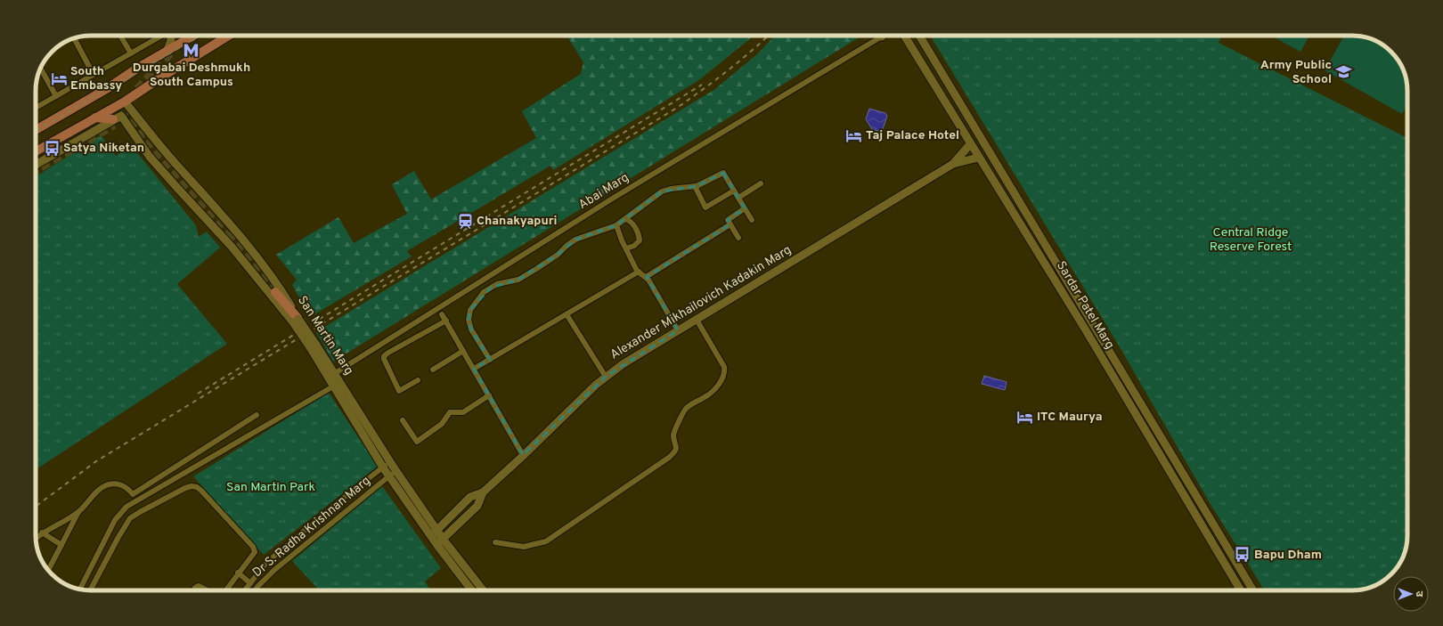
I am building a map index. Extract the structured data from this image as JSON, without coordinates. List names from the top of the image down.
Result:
{
  "streets": {
    "street": [
      "Abai Marg",
      "Alexander Mikhailovich Kadakin Marg",
      "Sardar Patel Marg",
      "San Martin Marg",
      "Dr S. Radha Krishnan Marg"
    ]
  },
  "crossings": [
    ["Abai Marg", "San Martin Marg"],
    ["San Martin Marg", "Dr S. Radha Krishnan Marg"]
  ],
  "parks": ["Central Ridge Reserve Forest", "San Martin Park"],
  "places": {
    "metro station": ["Durgabai Deshmukh South Campus"],
    "school or university": ["Army Public School"],
    "hotel": ["South Embassy", "Taj Palace Hotel", "ITC Maurya"],
    "bus stop": ["Satya Niketan", "Bapu Dham"],
    "station": ["Chanakyapuri"]
  },
  "north": "right"
}
